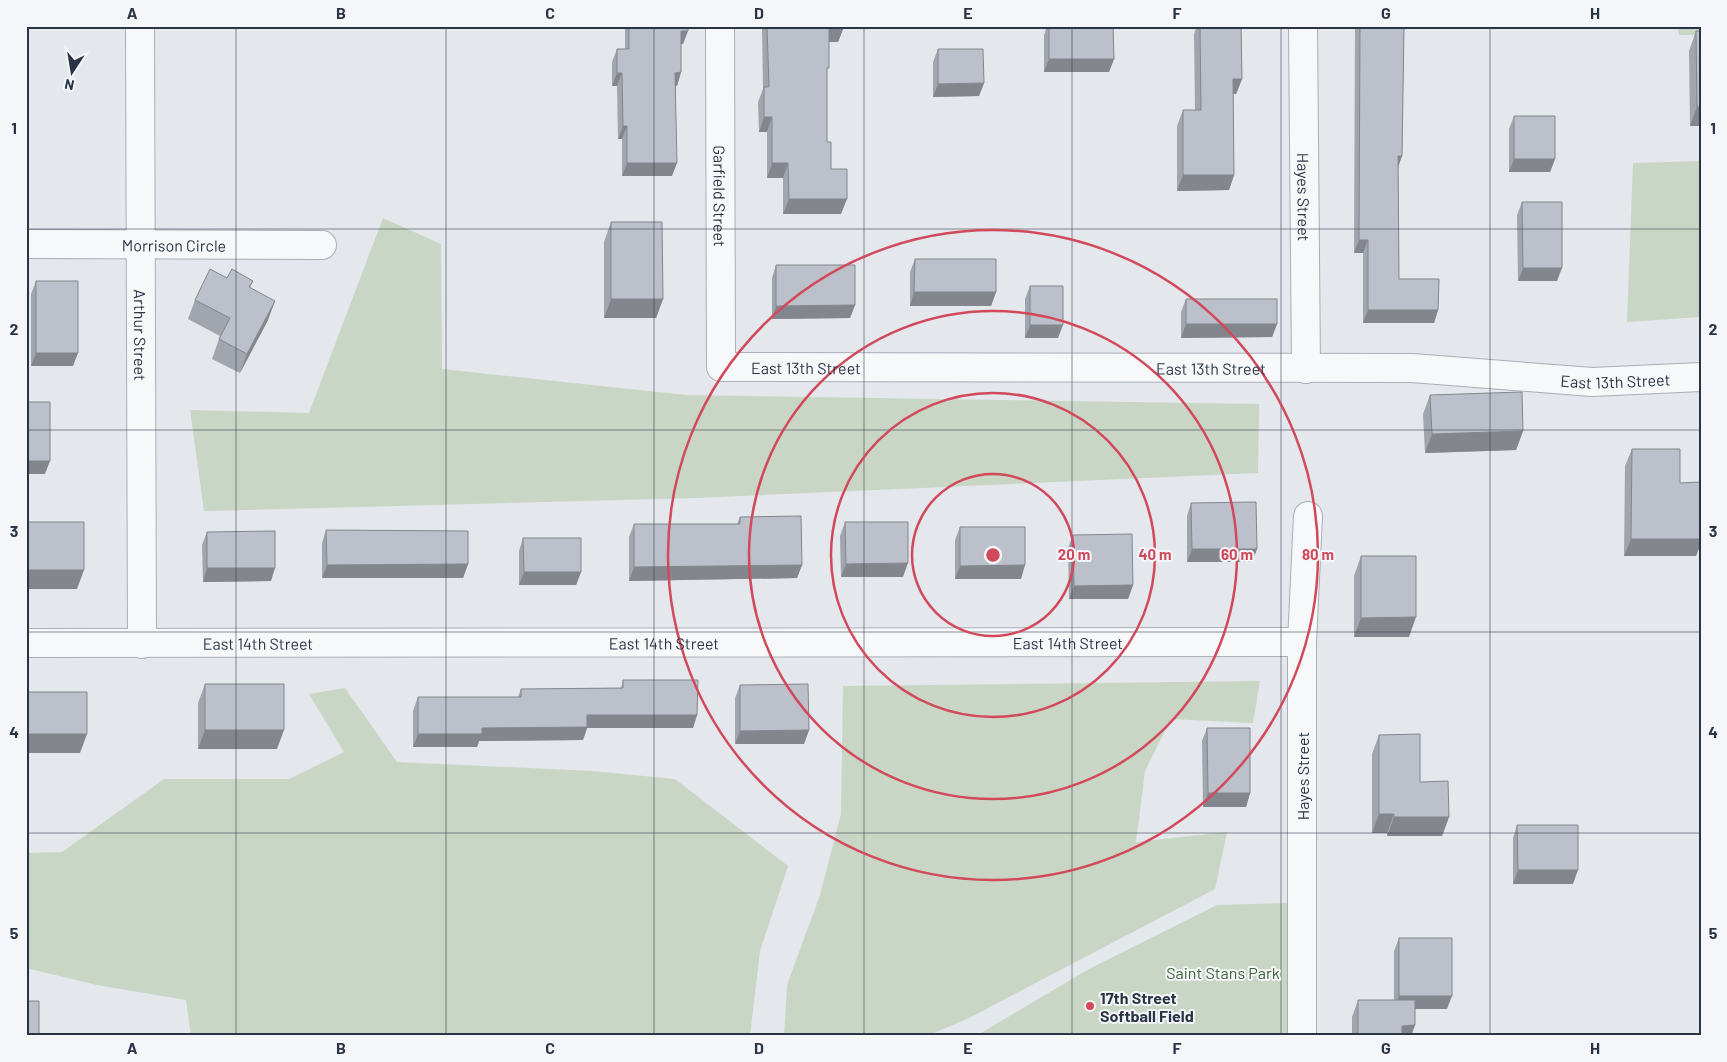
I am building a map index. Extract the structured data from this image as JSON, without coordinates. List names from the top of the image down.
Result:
{
  "streets": {
    "street": [
      "Garfield Street",
      "Hayes Street",
      "Morrison Circle",
      "Arthur Street",
      "East 13th Street",
      "East 14th Street"
    ]
  },
  "crossings": [
    ["Garfield Street", "East 13th Street"],
    ["Hayes Street", "East 13th Street"],
    ["Hayes Street", "East 14th Street"],
    ["Morrison Circle", "Arthur Street"],
    ["Arthur Street", "East 14th Street"]
  ],
  "parks": ["Saint Stans Park"],
  "places": ["17th Street Softball Field"],
  "north": "bottom",
  "grid": {
    "columns": [
      "A",
      "B",
      "C",
      "D",
      "E",
      "F",
      "G",
      "H"
    ],
    "rows": [
      "1",
      "2",
      "3",
      "4",
      "5"
    ]
  },
  "rings": [
    "20 m",
    "40 m",
    "60 m",
    "80 m"
  ]
}
